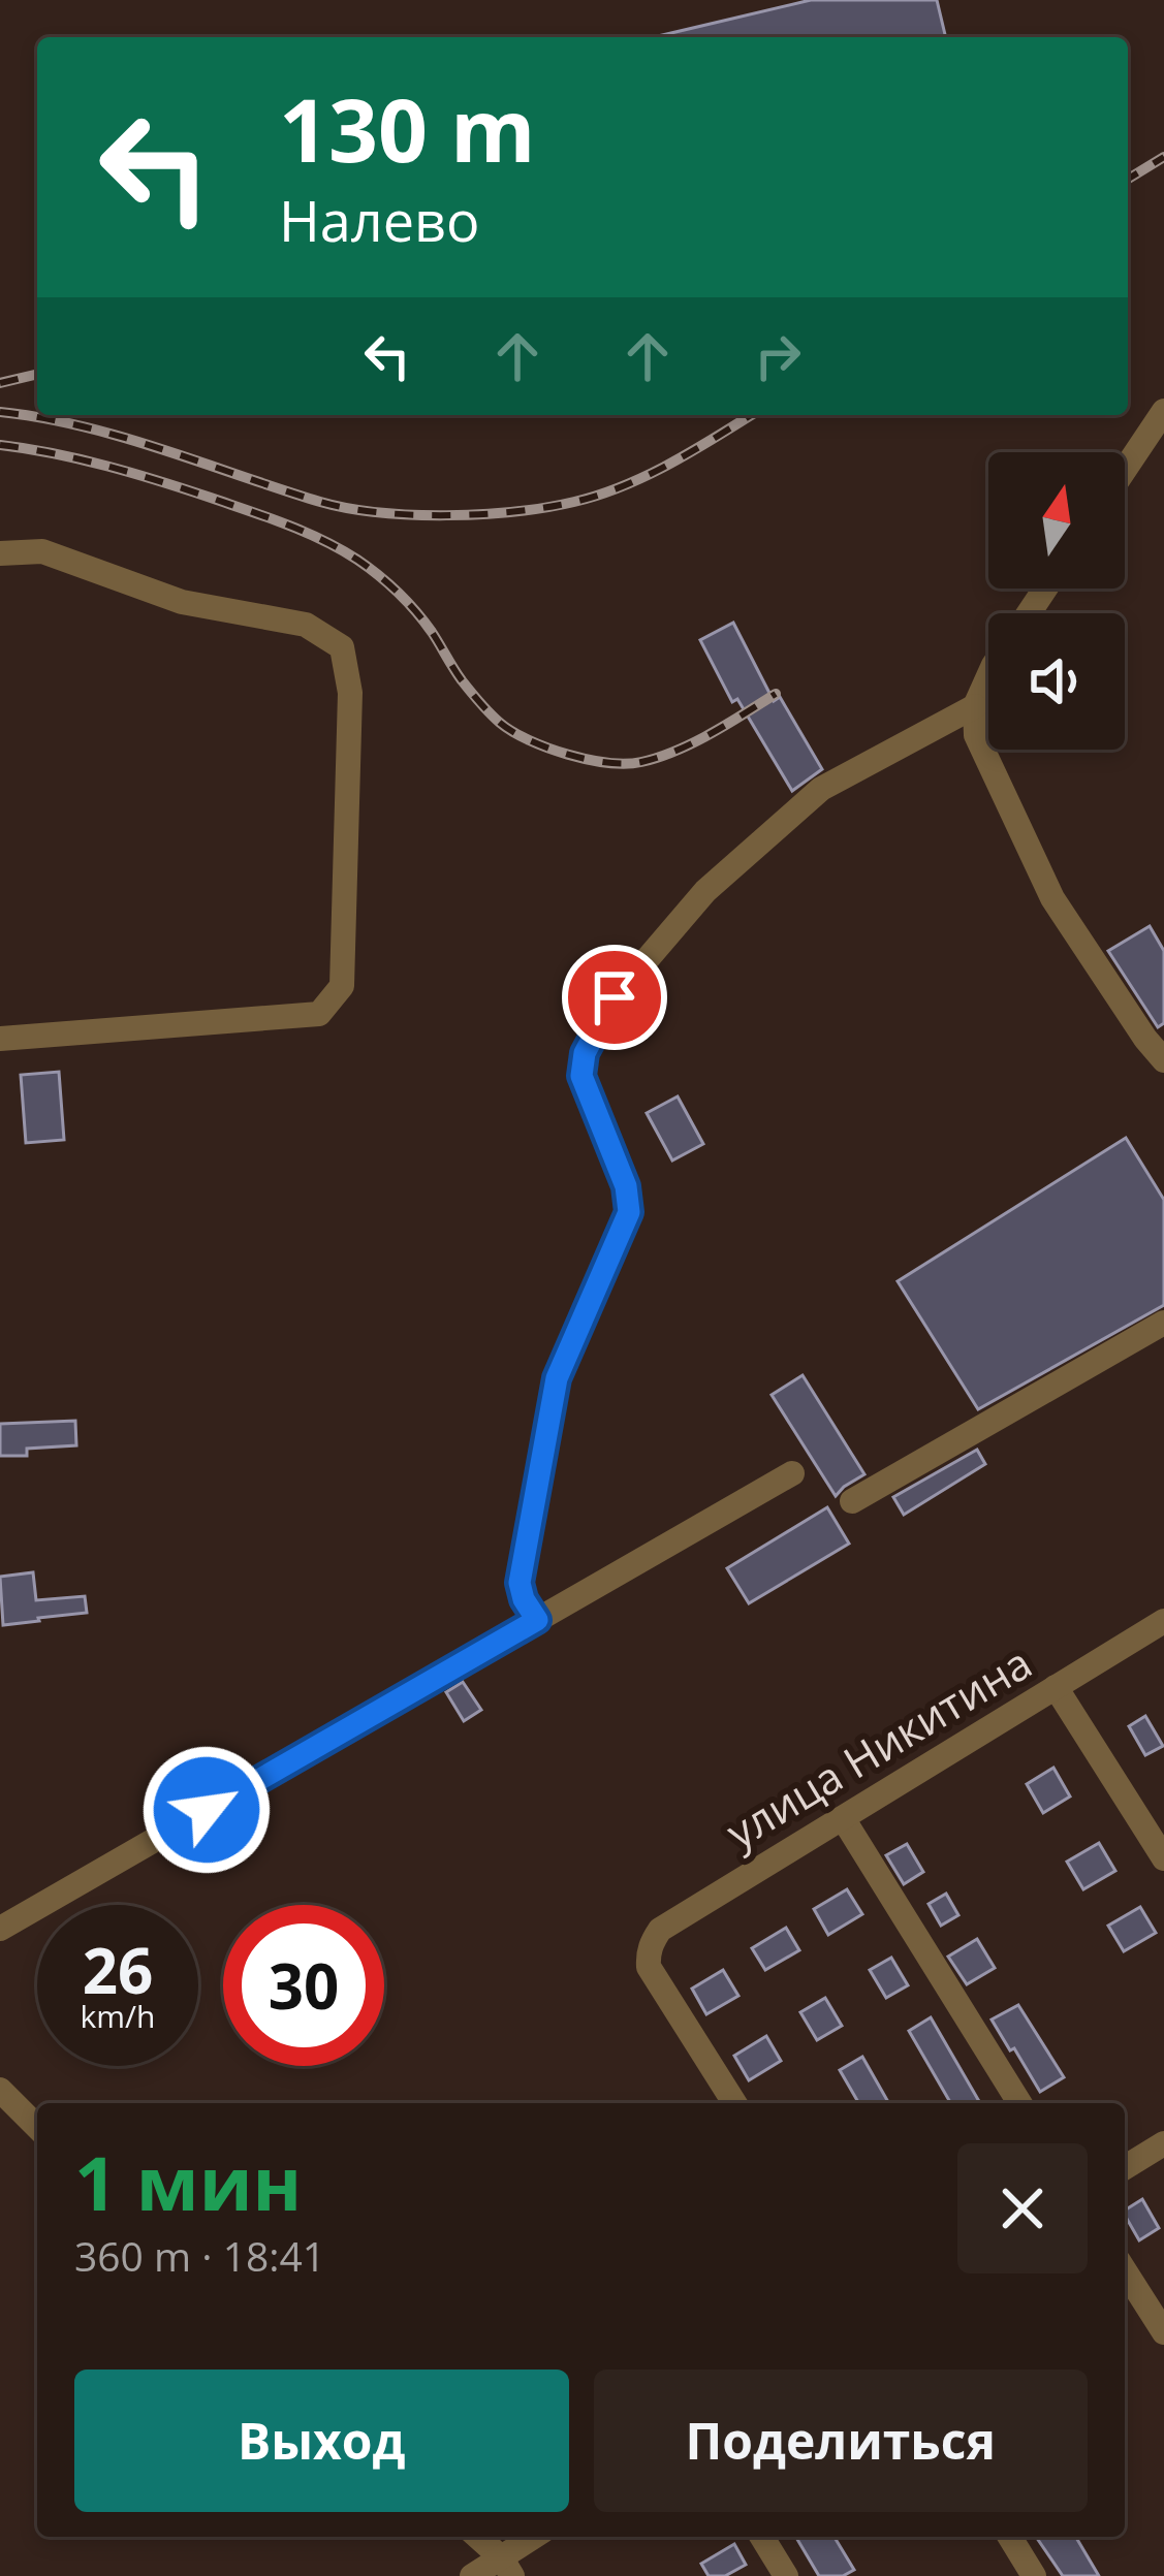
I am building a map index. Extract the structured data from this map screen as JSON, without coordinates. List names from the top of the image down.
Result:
{
  "streets": {
    "street": ["улица Никитина"]
  },
  "north": "top",
  "page": {
    "turn": ["130 m", "Налево"],
    "speed": "26 km/h",
    "limit": "30",
    "heading": ["1 мин", "360 m · 18:41"],
    "buttons": ["Выход", "Поделиться"]
  }
}
